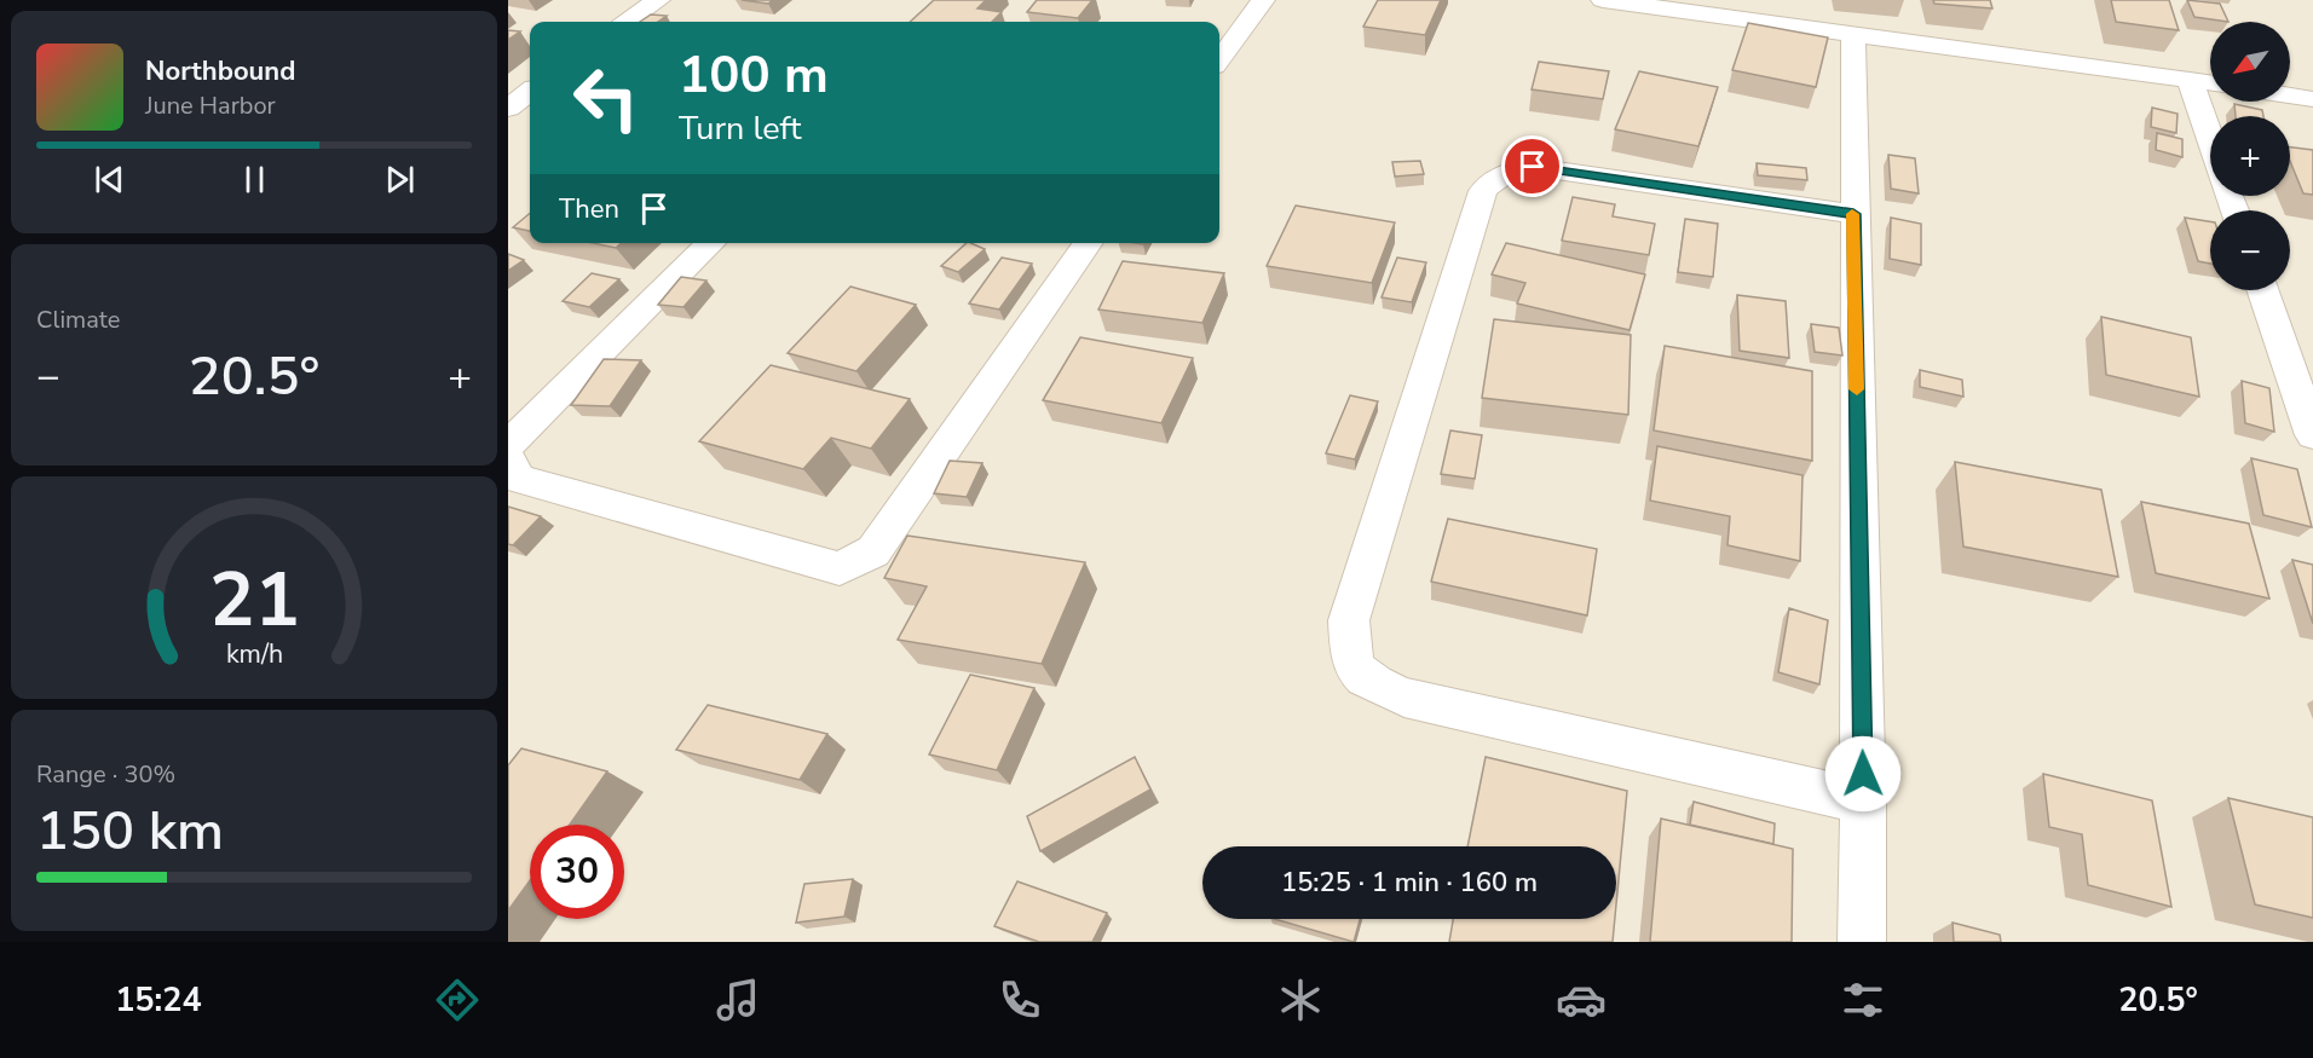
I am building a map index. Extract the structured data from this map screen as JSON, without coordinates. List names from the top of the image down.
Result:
{
  "north": "bottom left",
  "page": {
    "map_buttons": ["+", "−"],
    "turn": ["100 m", "Turn left"],
    "song": ["Northbound", "June Harbor"],
    "then": "Then",
    "tile": [
      "Climate",
      ["Range · 30%", "150 km"]
    ],
    "heat": ["−", "20.5°", "+"],
    "limit": "30",
    "trip": "15:25 · 1 min · 160 m",
    "tabs": ["15:24", "20.5°"],
    "gauge": ["21", "km/h"]
  }
}
